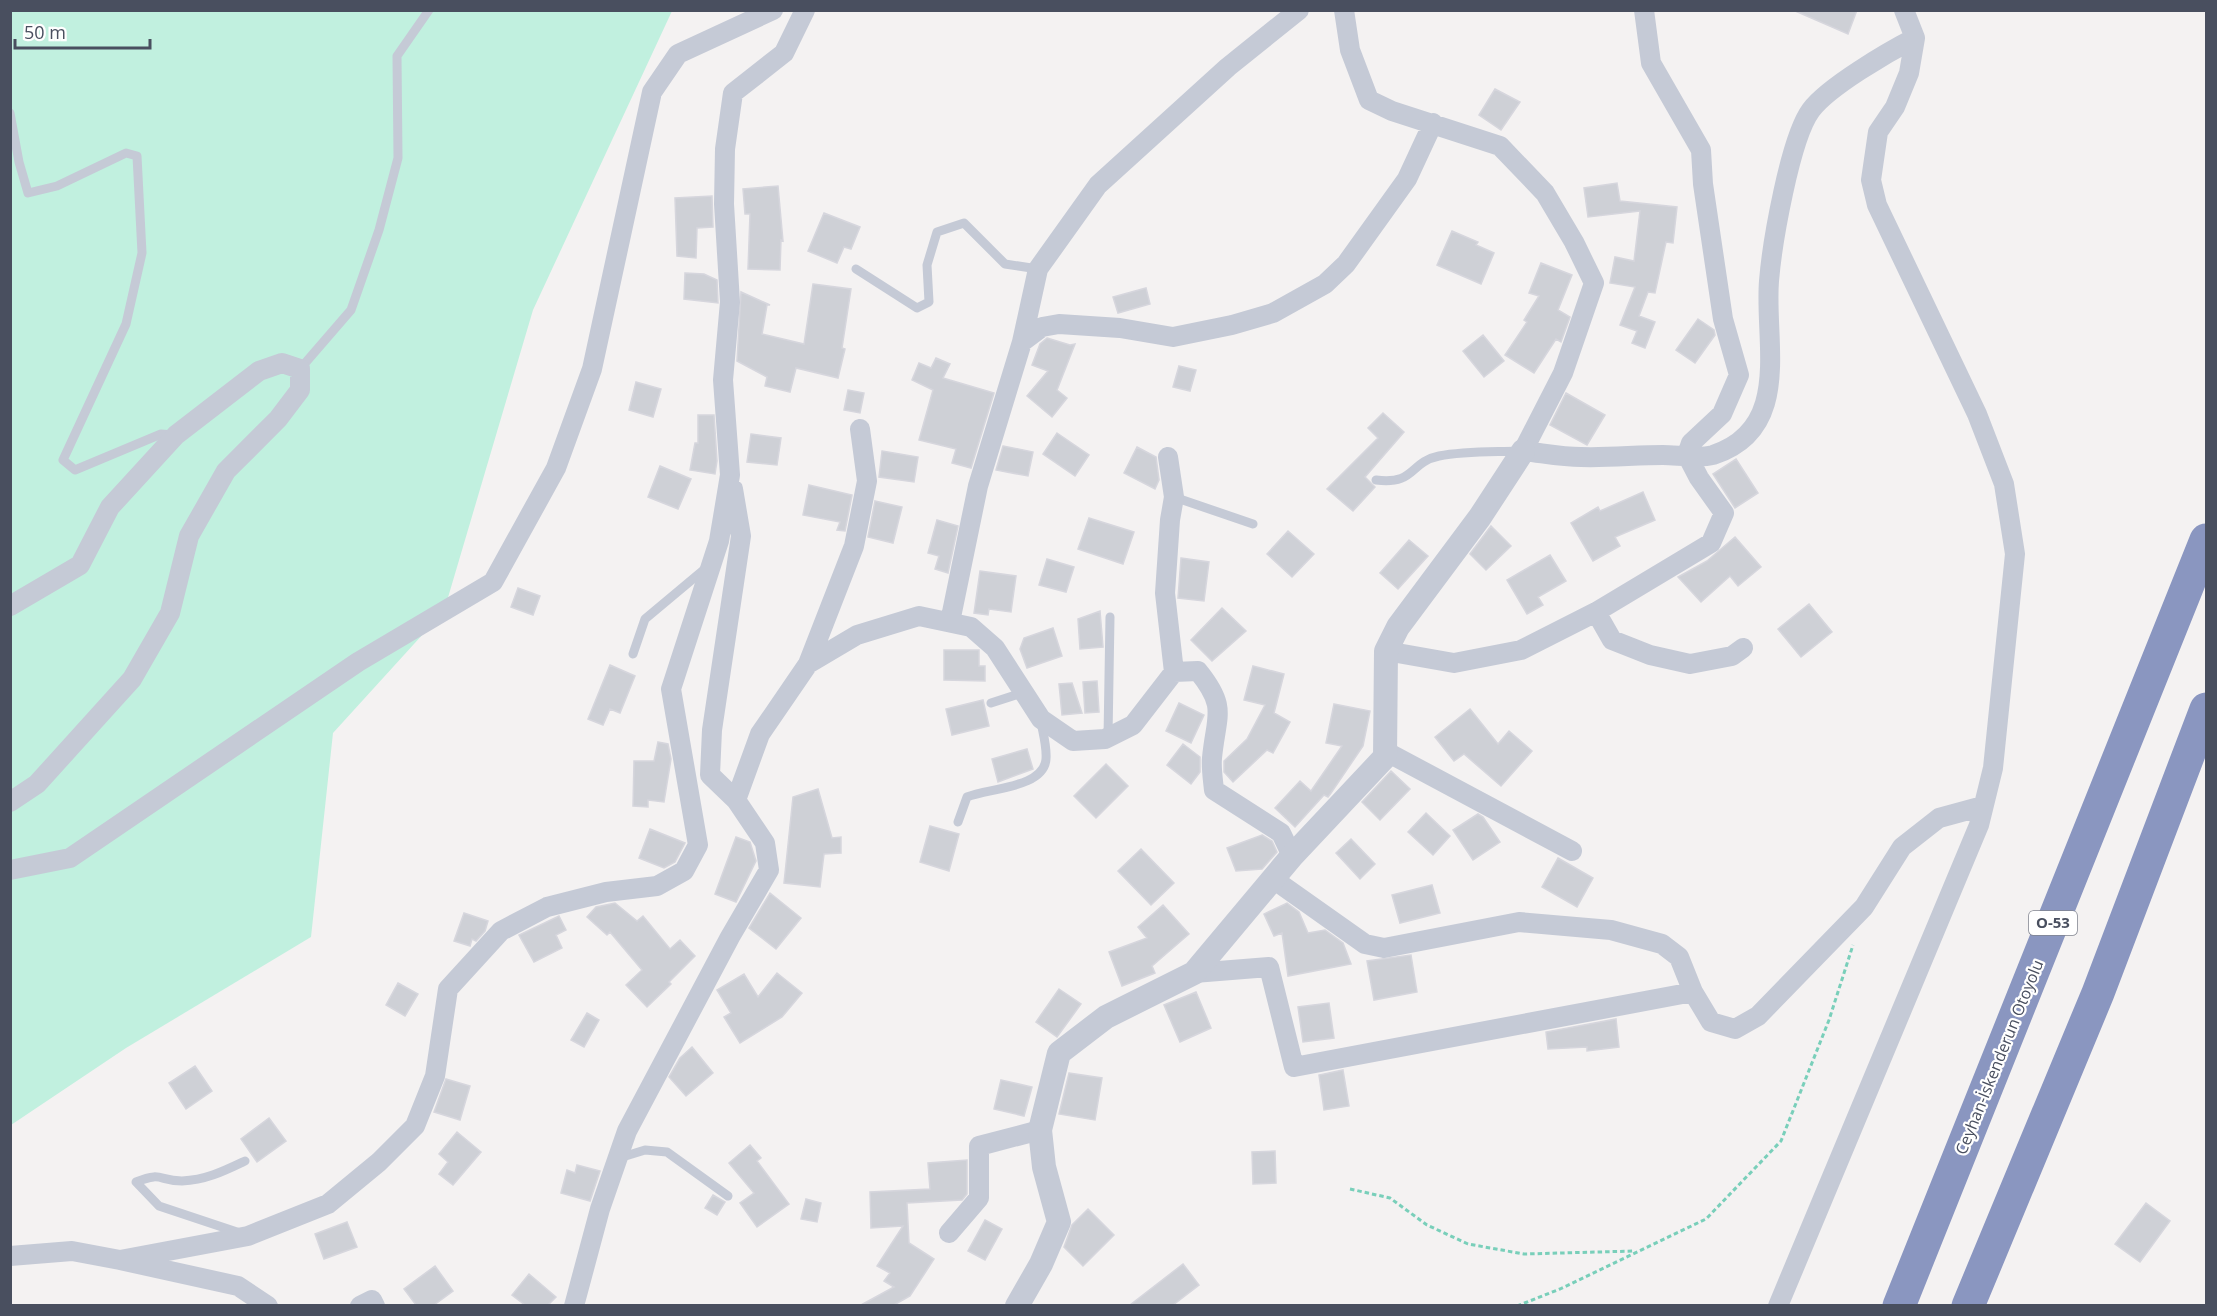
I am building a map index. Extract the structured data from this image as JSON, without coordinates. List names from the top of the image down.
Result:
{
  "streets": {
    "highway": ["O-53", "Ceyhan-İskenderun Otoyolu"]
  },
  "scale_bar": "50 m"
}
